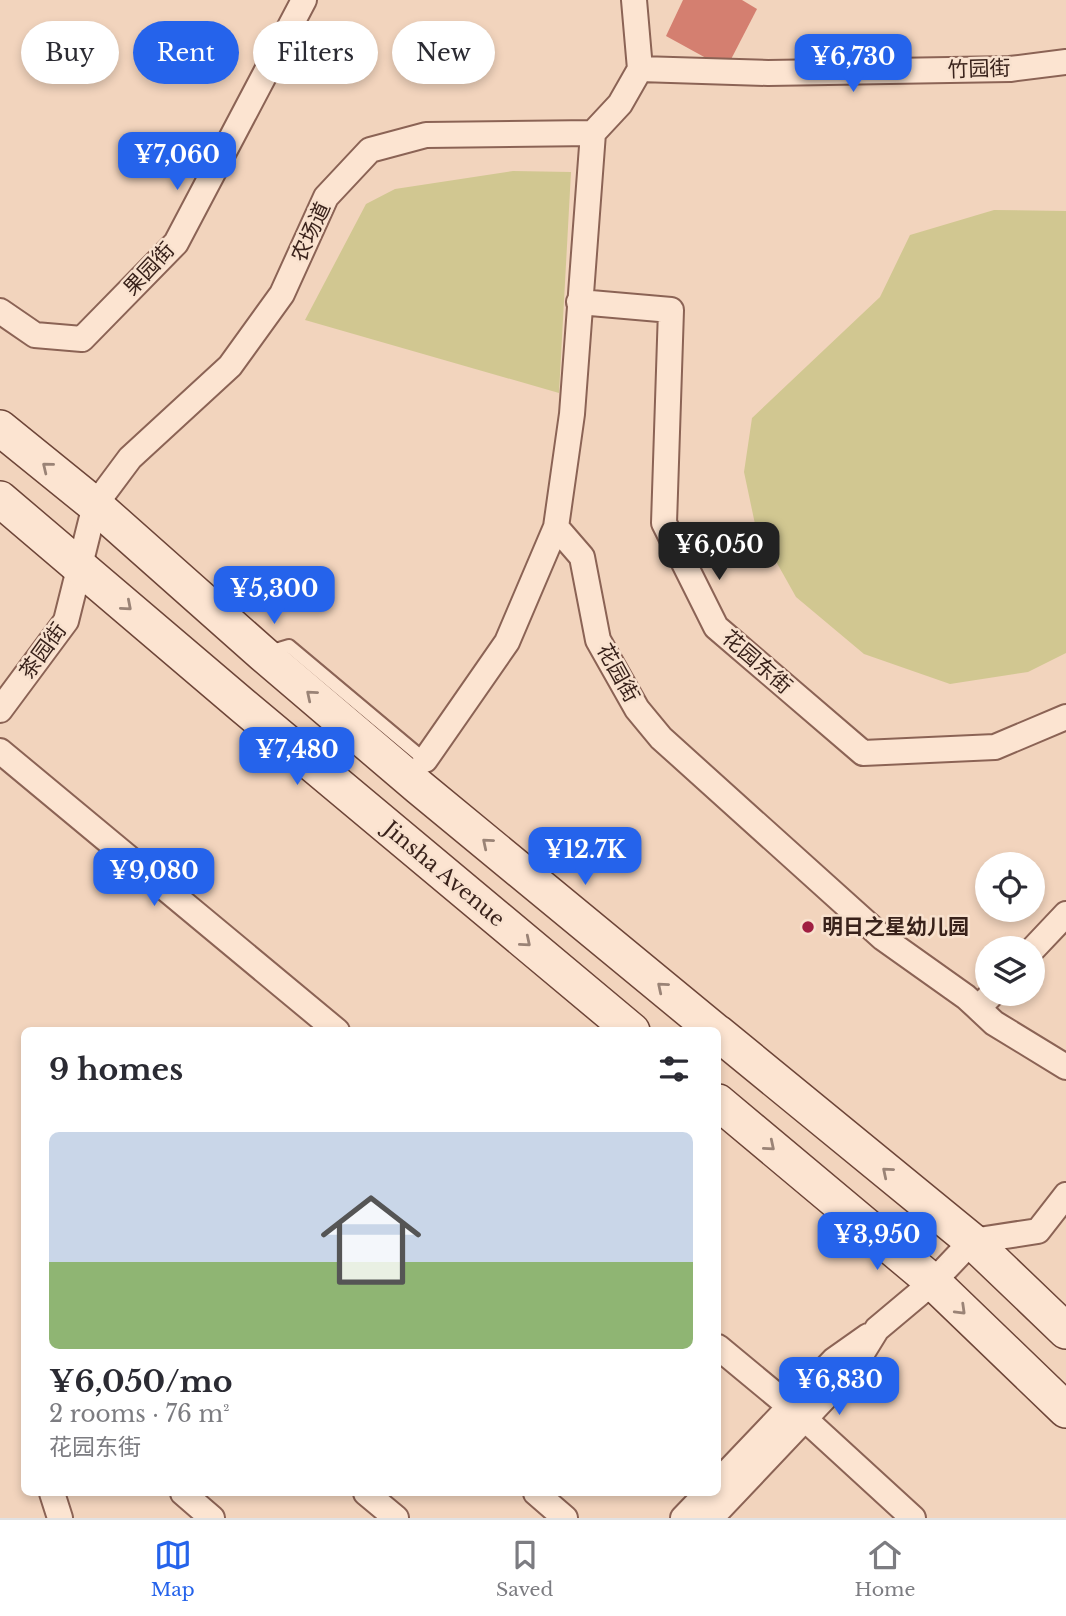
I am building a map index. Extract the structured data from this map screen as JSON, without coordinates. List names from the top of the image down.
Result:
{
  "streets": {
    "main road": ["Jinsha Avenue"],
    "street": [
      "竹园街",
      "农场道",
      "果园街",
      "茶园街",
      "花园东街",
      "花园街"
    ]
  },
  "crossings": [
    ["农场道", "茶园街"],
    ["茶园街", "Jinsha Avenue"]
  ],
  "places": ["明日之星幼儿园"],
  "page": {
    "chip": [
      "Buy",
      "Rent",
      "Filters",
      "New"
    ],
    "price": [
      "¥6,730",
      "¥7,060",
      "¥6,050",
      "¥5,300",
      "¥7,480",
      "¥12.7K",
      "¥9,080",
      "¥3,950",
      "¥6,830"
    ],
    "heading": "9 homes",
    "list": [
      {
        "name": "¥6,050/mo",
        "note": "2 rooms · 76 m² · 花园东街"
      }
    ],
    "tabs": ["Map", "Saved", "Home"]
  }
}
